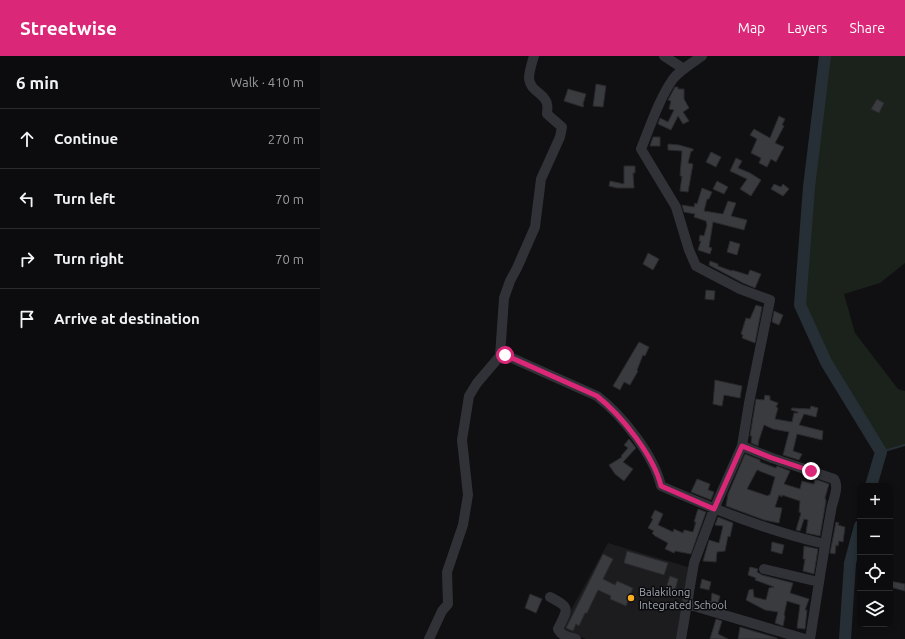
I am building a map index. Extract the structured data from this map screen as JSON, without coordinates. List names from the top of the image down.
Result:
{
  "places": ["Balakilong Integrated School"],
  "page": {
    "header": "Streetwise",
    "nav": ["Map", "Layers", "Share"],
    "heading": ["6 min", "Walk · 410 m"],
    "list": [
      ["Continue", "270 m"],
      ["Turn left", "70 m"],
      ["Turn right", "70 m"],
      "Arrive at destination"
    ],
    "map_buttons": ["+", "−"]
  }
}
